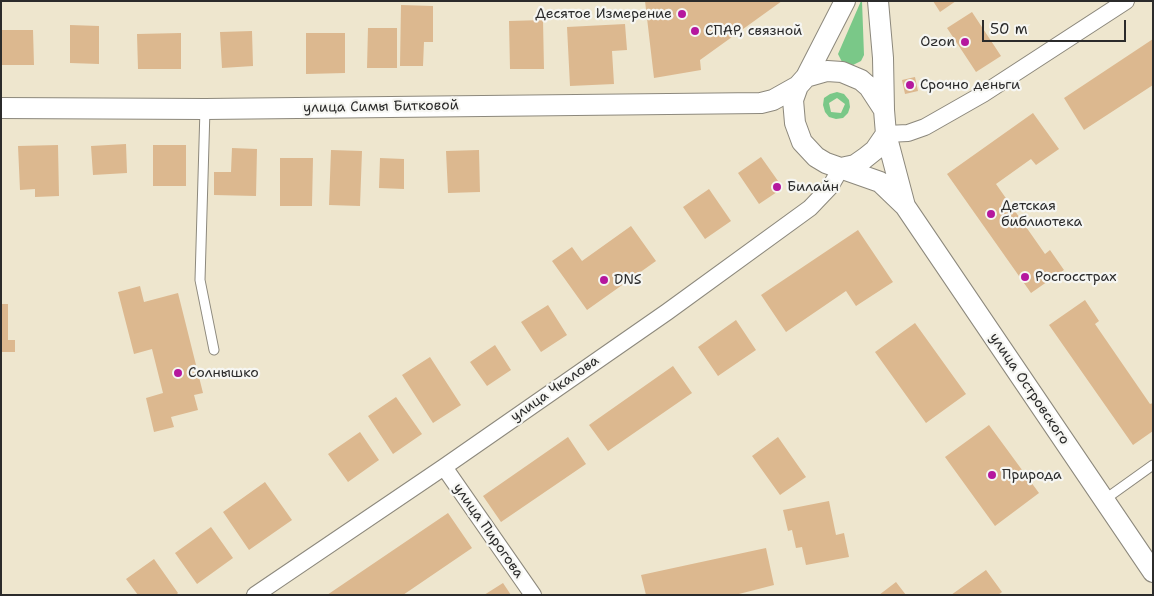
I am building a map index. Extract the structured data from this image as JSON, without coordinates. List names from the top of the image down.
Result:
{
  "streets": {
    "street": [
      "улица Симы Битковой",
      "улица Чкалова",
      "улица Островского",
      "улица Пирогова"
    ]
  },
  "crossings": [
    ["улица Чкалова", "улица Островского"],
    ["улица Чкалова", "улица Пирогова"]
  ],
  "places": [
    "Десятое Измерение",
    "СПАР, связной",
    "Ozon",
    "Срочно деньги",
    "Билайн",
    "Детская библиотека",
    "Росгосстрах",
    "DNS",
    "Солнышко",
    "Природа"
  ],
  "scale_bar": "50 m"
}
